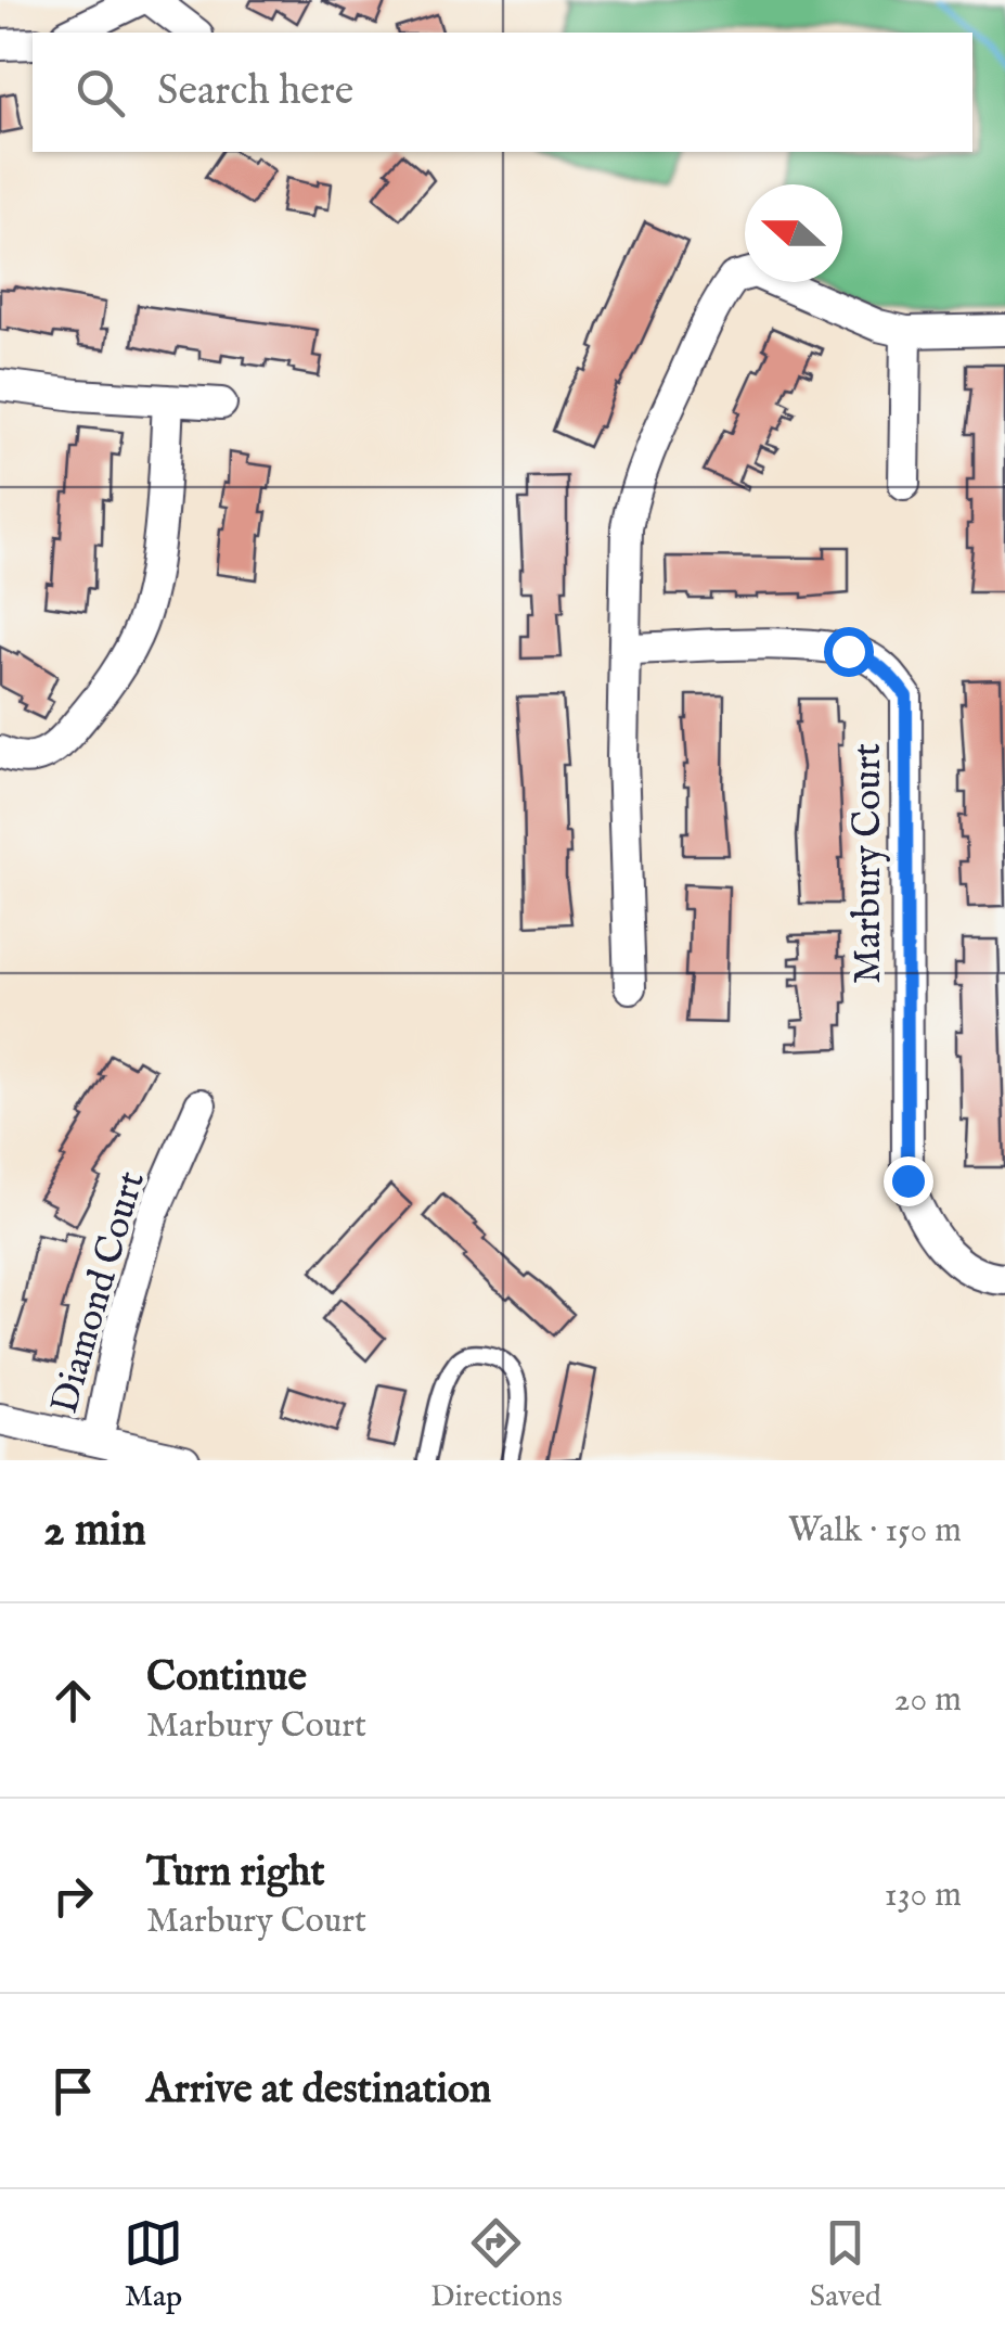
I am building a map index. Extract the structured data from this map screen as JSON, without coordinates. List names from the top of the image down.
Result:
{
  "streets": {
    "street": ["Marbury Court", "Diamond Court"]
  },
  "north": "left",
  "page": {
    "search": "Search here",
    "heading": ["2 min", "Walk · 150 m"],
    "list": [
      ["Continue", "Marbury Court", "20 m"],
      ["Turn right", "Marbury Court", "130 m"],
      "Arrive at destination"
    ],
    "nav": ["Map", "Directions", "Saved"]
  }
}
